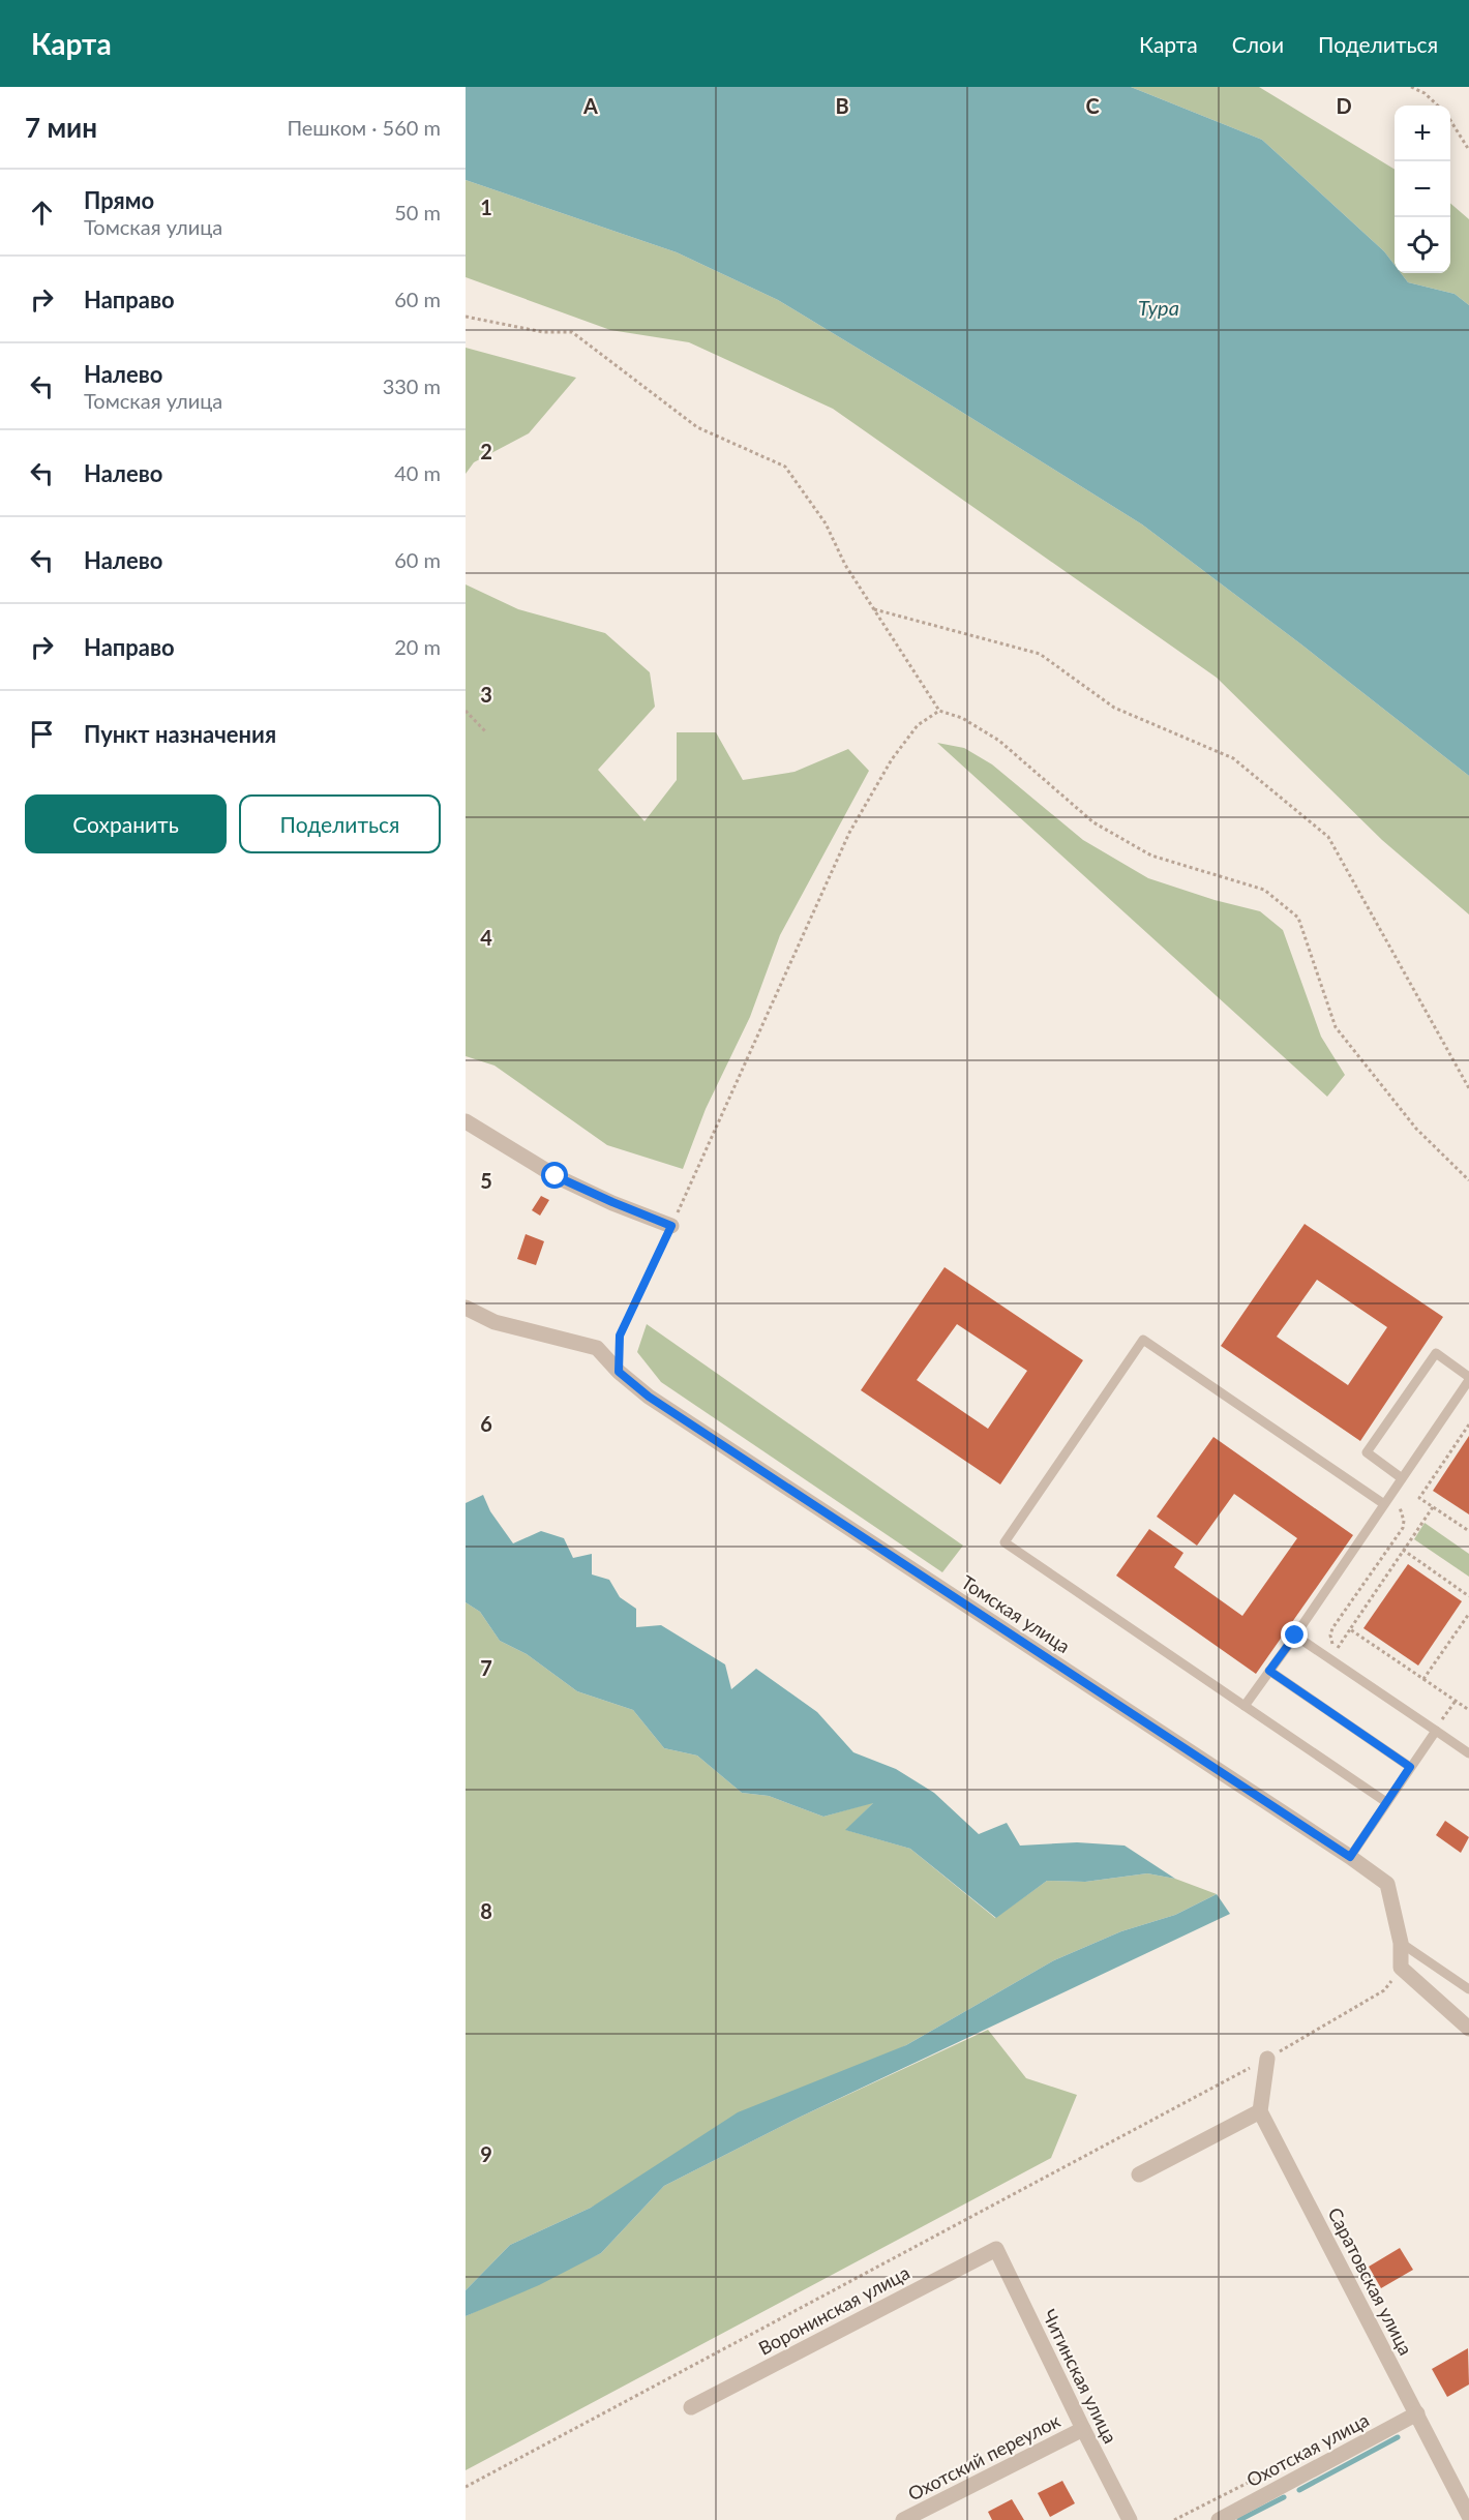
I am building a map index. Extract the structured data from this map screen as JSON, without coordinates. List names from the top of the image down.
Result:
{
  "streets": {
    "street": [
      "Томская улица",
      "Саратовская улица",
      "Воронинская улица",
      "Читинская улица",
      "Охотская улица",
      "Охотский переулок"
    ]
  },
  "crossings": [
    ["Саратовская улица", "Охотская улица"],
    ["Воронинская улица", "Читинская улица"],
    ["Читинская улица", "Охотский переулок"]
  ],
  "water": ["Тура"],
  "page": {
    "header": "Карта",
    "nav": ["Карта", "Слои", "Поделиться"],
    "heading": ["7 мин", "Пешком · 560 m"],
    "map_buttons": ["+", "−"],
    "list": [
      ["Прямо", "Томская улица", "50 m"],
      ["Направо", "60 m"],
      ["Налево", "Томская улица", "330 m"],
      ["Налево", "40 m"],
      ["Налево", "60 m"],
      ["Направо", "20 m"],
      "Пункт назначения"
    ],
    "buttons": ["Сохранить", "Поделиться"]
  },
  "grid": {
    "columns": [
      "A",
      "B",
      "C",
      "D"
    ],
    "rows": [
      "1",
      "2",
      "3",
      "4",
      "5",
      "6",
      "7",
      "8",
      "9"
    ]
  }
}
